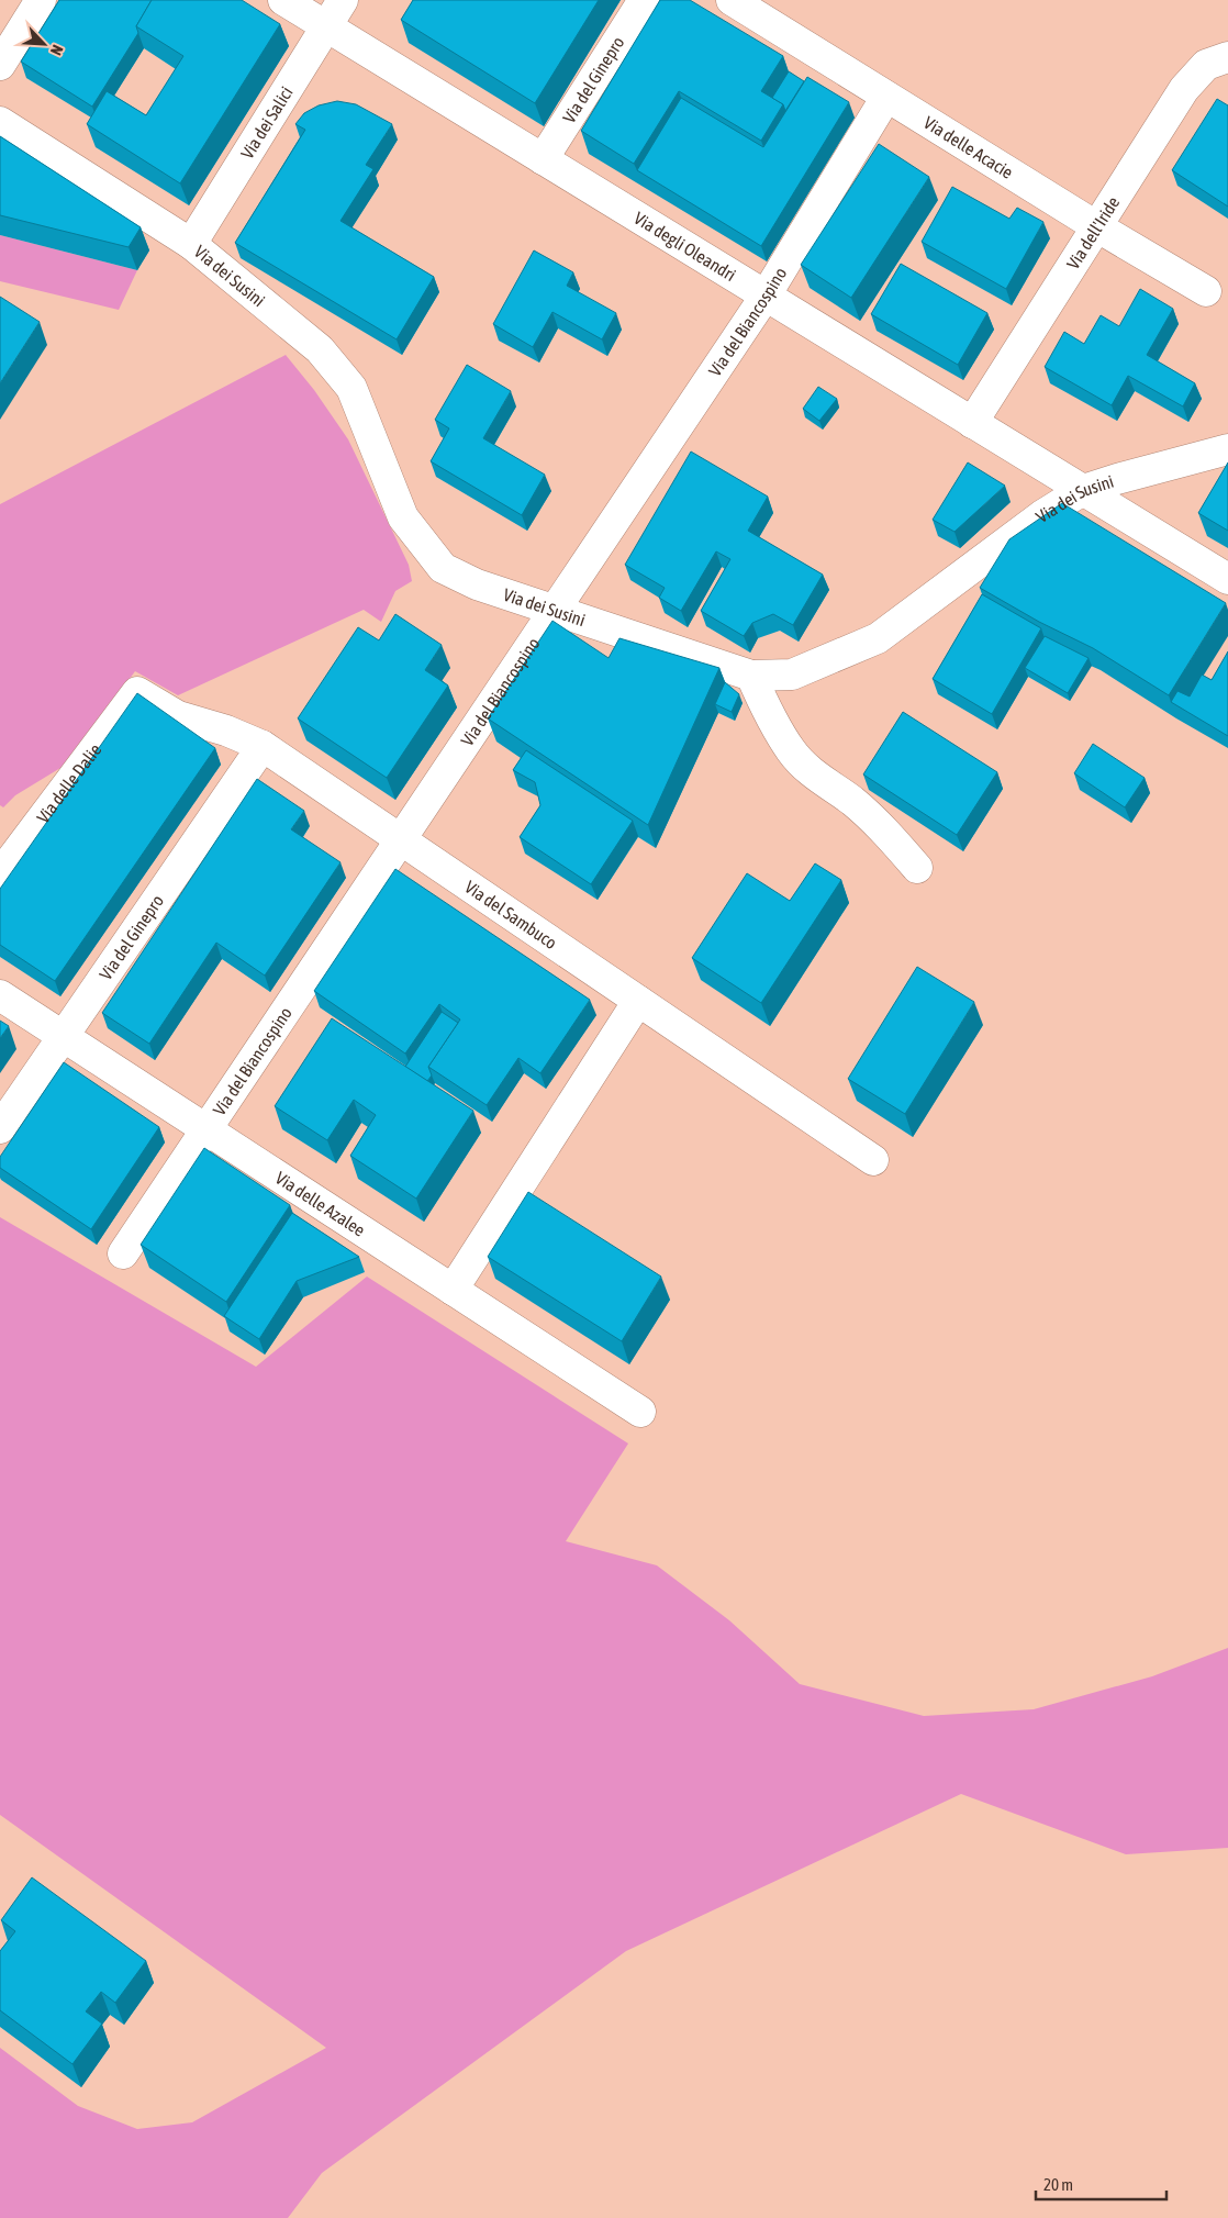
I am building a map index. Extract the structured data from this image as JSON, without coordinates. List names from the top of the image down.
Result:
{
  "streets": {
    "street": [
      "Via del Ginepro",
      "Via dei Salici",
      "Via delle Acacie",
      "Via dell'Iride",
      "Via degli Oleandri",
      "Via dei Susini",
      "Via del Biancospino",
      "Via delle Dalie",
      "Via del Sambuco",
      "Via delle Azalee"
    ]
  },
  "crossings": [
    ["Via del Ginepro", "Via degli Oleandri"],
    ["Via del Ginepro", "Via del Sambuco"],
    ["Via del Ginepro", "Via delle Azalee"],
    ["Via dei Salici", "Via degli Oleandri"],
    ["Via dei Salici", "Via dei Susini"],
    ["Via delle Acacie", "Via dell'Iride"],
    ["Via delle Acacie", "Via del Biancospino"],
    ["Via dell'Iride", "Via degli Oleandri"],
    ["Via degli Oleandri", "Via dei Susini"],
    ["Via degli Oleandri", "Via del Biancospino"],
    ["Via dei Susini", "Via del Biancospino"],
    ["Via del Biancospino", "Via del Sambuco"],
    ["Via del Biancospino", "Via delle Azalee"],
    ["Via delle Dalie", "Via del Sambuco"]
  ],
  "scale_bar": "20 m",
  "north": "bottom right"
}
